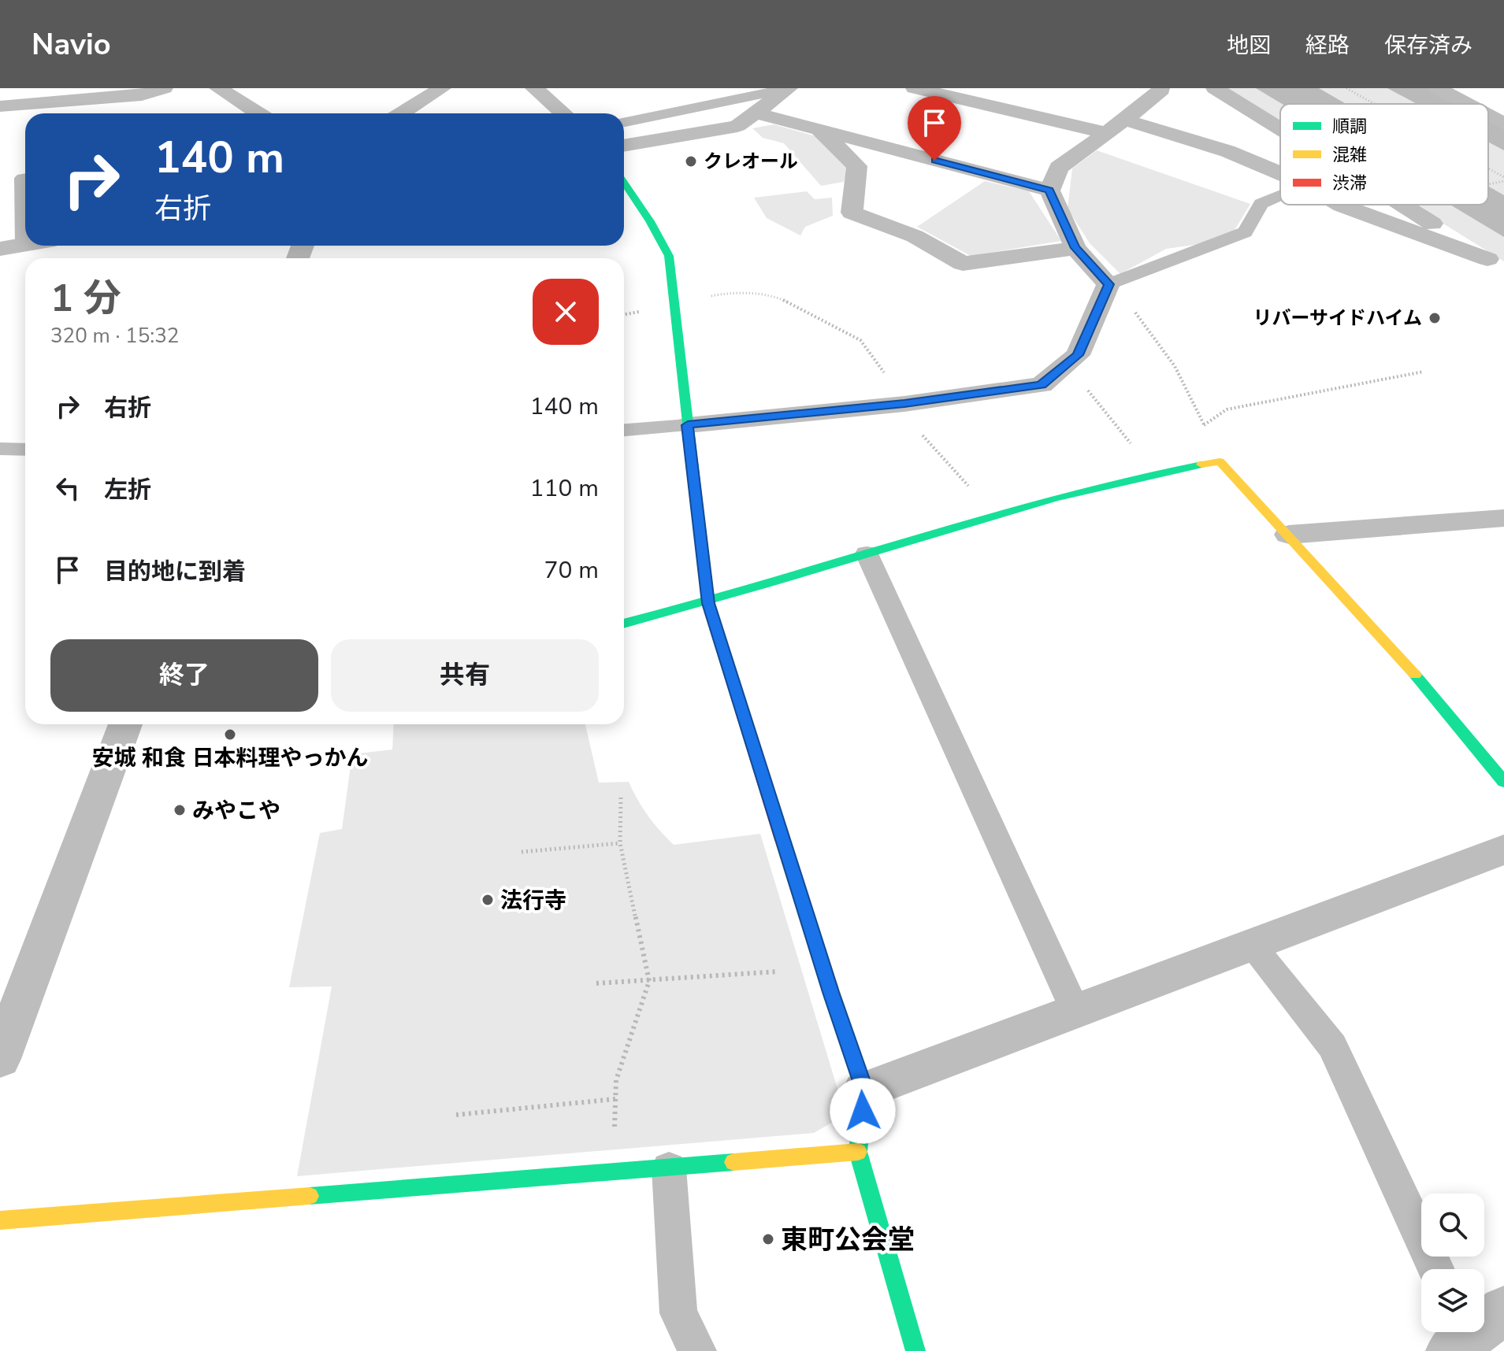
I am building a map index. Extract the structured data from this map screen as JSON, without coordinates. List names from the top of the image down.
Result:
{
  "places": [
    "クレオール",
    "リバーサイドハイム",
    "安城 和食 日本料理やっかん",
    "みやこや",
    "法行寺",
    "東町公会堂"
  ],
  "legend": ["順調", "混雑", "渋滞"],
  "page": {
    "header": "Navio",
    "nav": ["地図", "経路", "保存済み"],
    "turn": ["140 m", "右折"],
    "heading": ["1 分", "320 m · 15:32"],
    "list": [
      {
        "name": "右折",
        "value": "140 m"
      },
      {
        "name": "左折",
        "value": "110 m"
      },
      {
        "name": "目的地に到着",
        "value": "70 m"
      }
    ],
    "buttons": ["終了", "共有"]
  }
}
